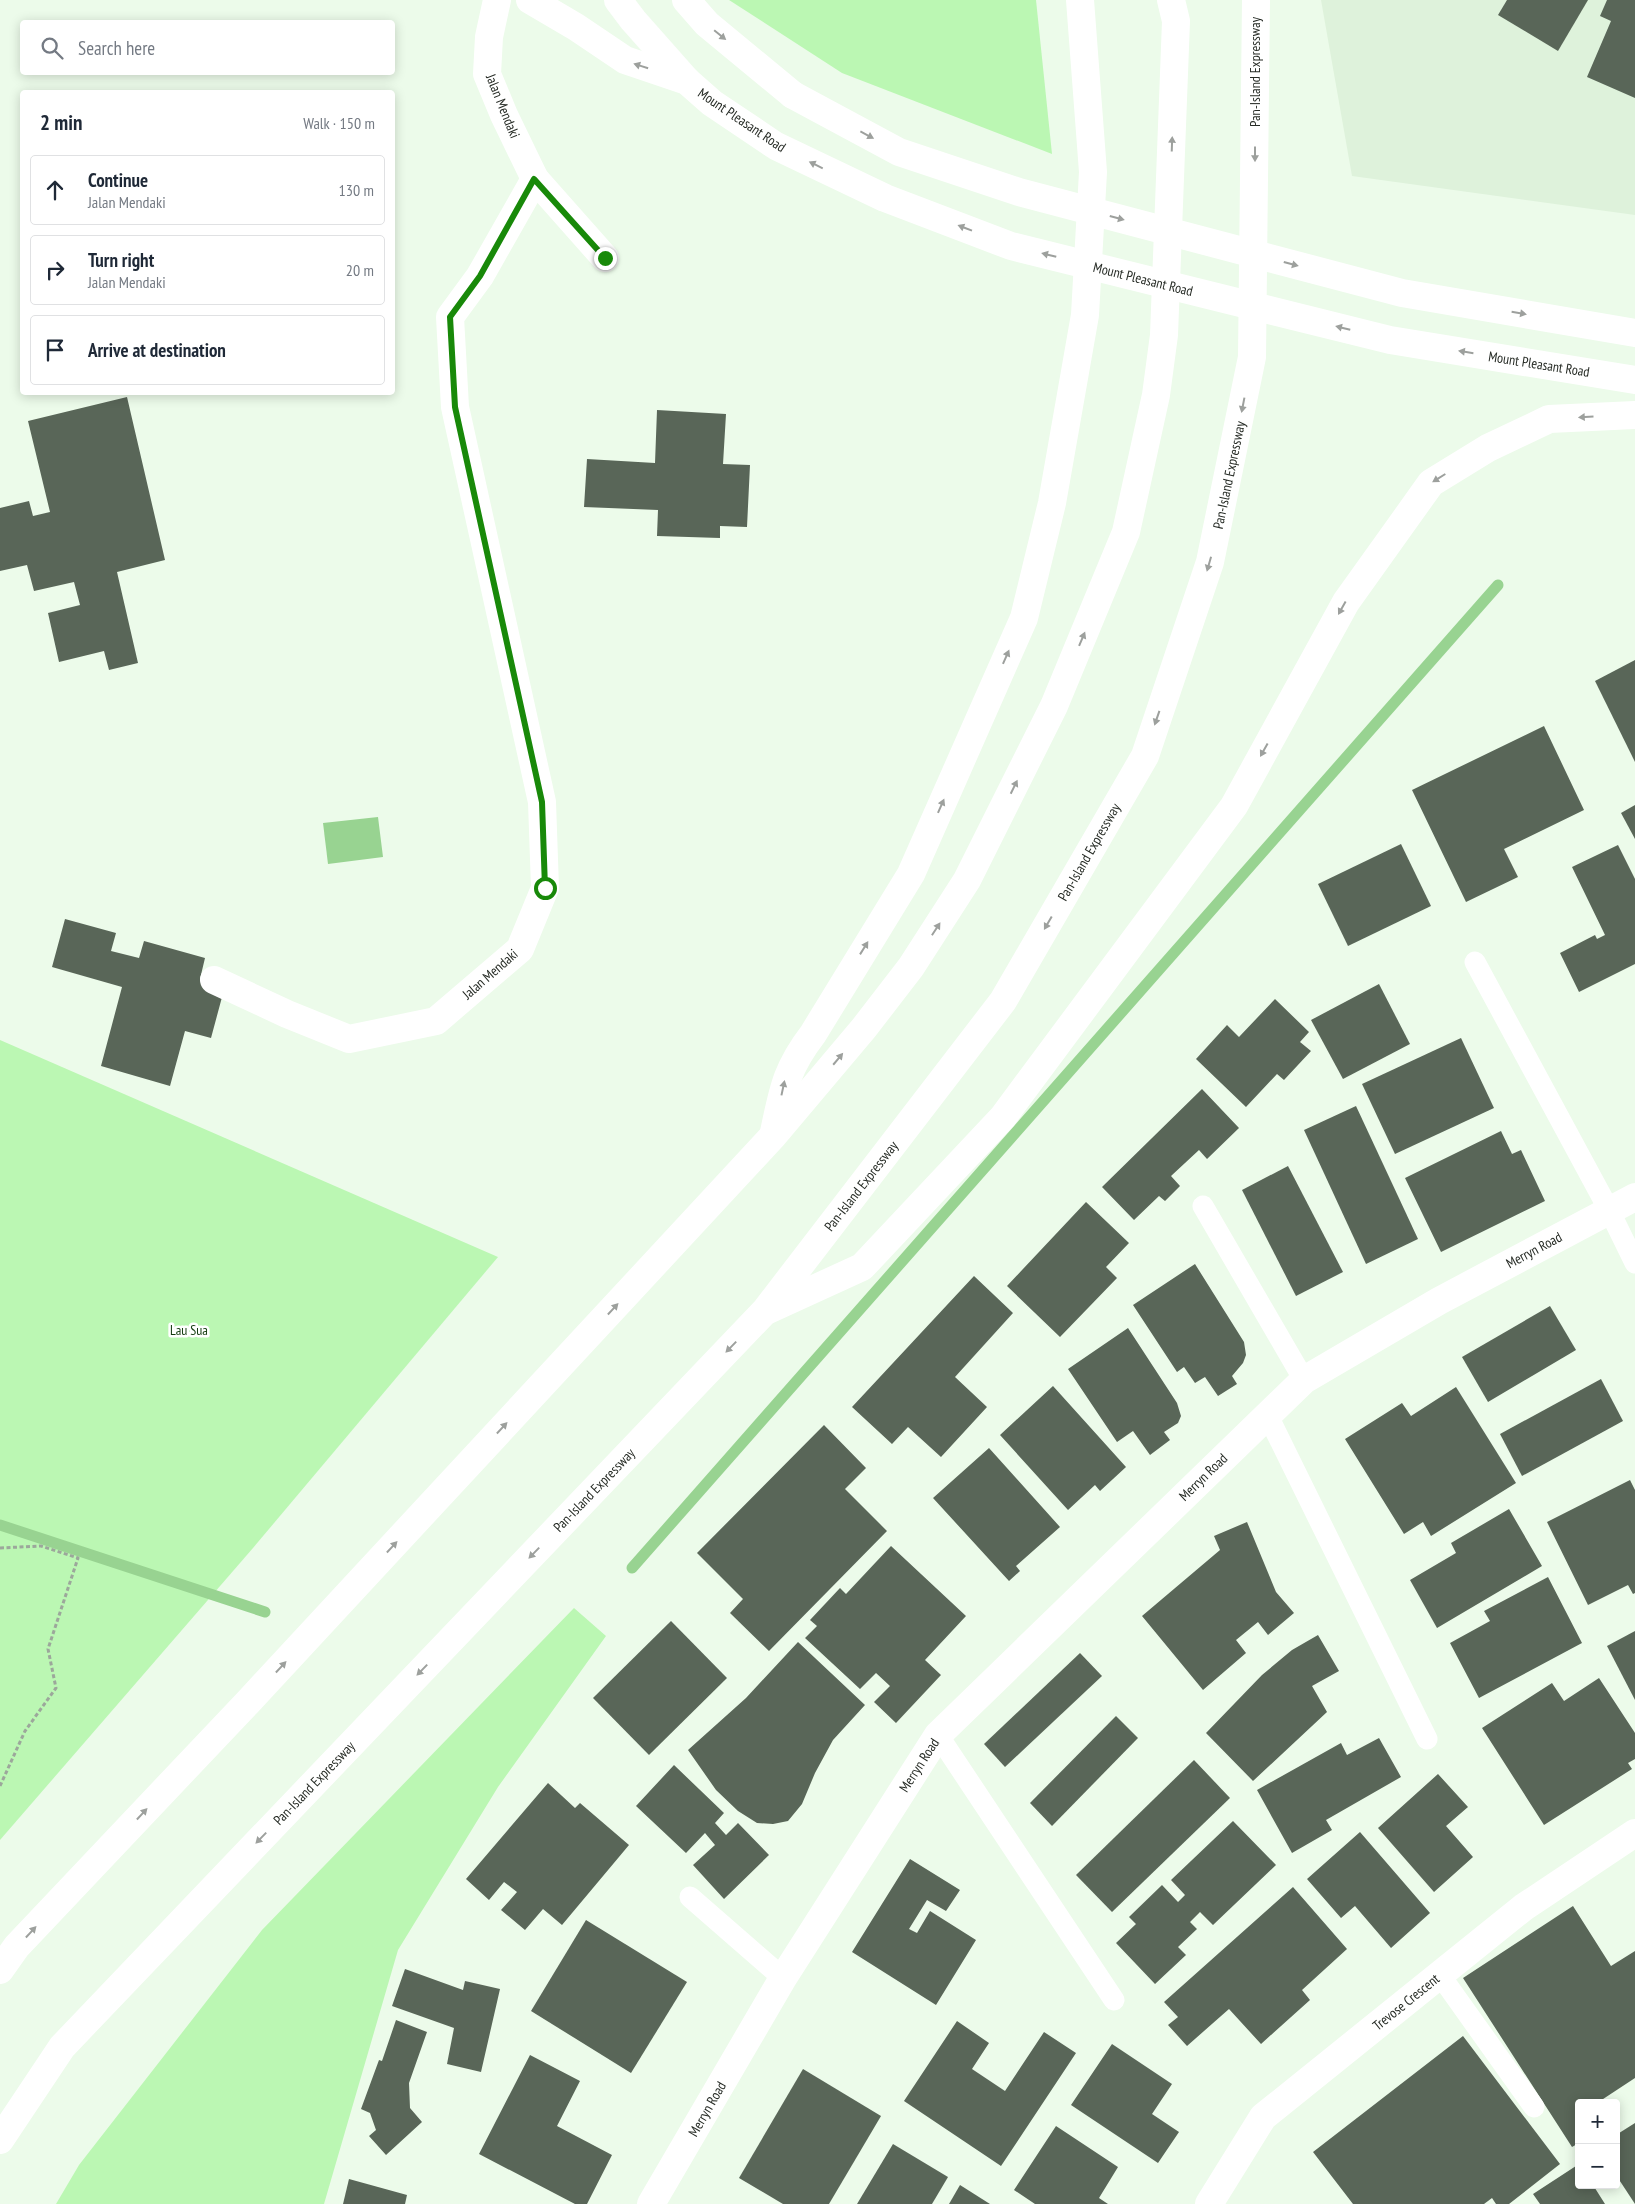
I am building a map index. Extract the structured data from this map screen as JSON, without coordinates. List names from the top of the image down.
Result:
{
  "streets": {
    "main road": [
      "Pan-Island Expressway",
      "Jalan Mendaki",
      "Mount Pleasant Road",
      "Merryn Road",
      "Trevose Crescent"
    ]
  },
  "parks": ["Lau Sua"],
  "page": {
    "search": "Search here",
    "heading": ["2 min", "Walk · 150 m"],
    "list": [
      ["Continue", "Jalan Mendaki", "130 m"],
      ["Turn right", "Jalan Mendaki", "20 m"],
      "Arrive at destination"
    ],
    "map_buttons": ["+", "−"]
  }
}
